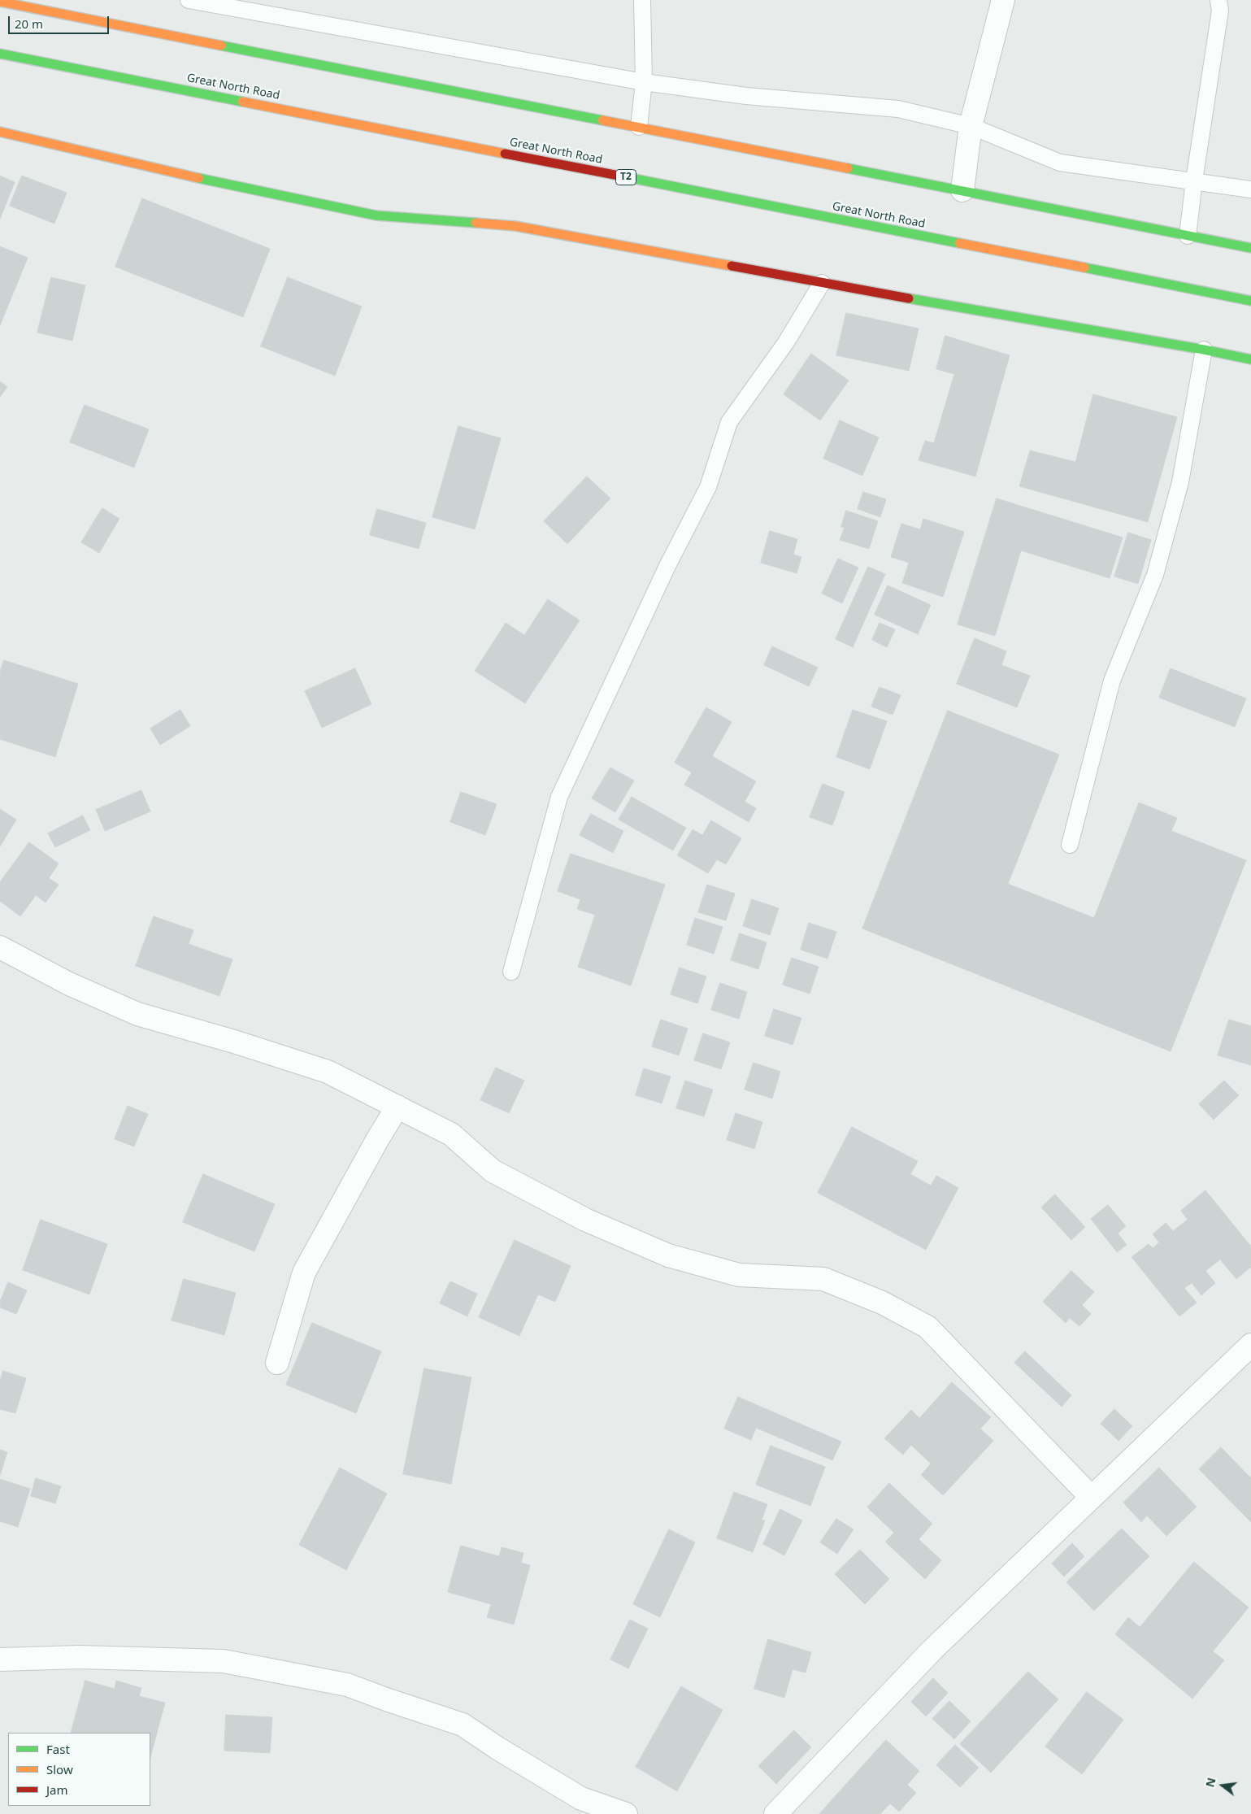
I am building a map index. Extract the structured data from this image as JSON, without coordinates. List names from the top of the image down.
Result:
{
  "streets": {
    "main road": ["Great North Road", "T2"]
  },
  "legend": ["Fast", "Slow", "Jam"],
  "scale_bar": "20 m",
  "north": "left"
}
